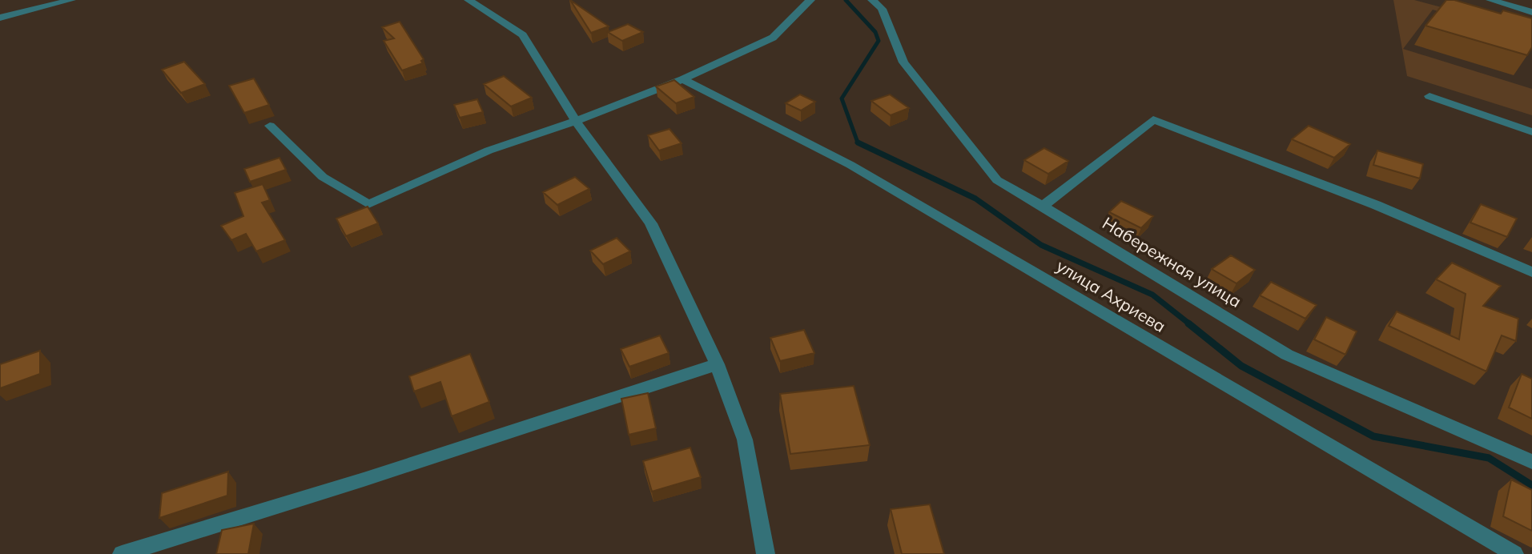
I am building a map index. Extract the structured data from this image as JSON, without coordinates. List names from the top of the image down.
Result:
{
  "streets": {
    "street": ["Набережная улица", "улица Ахриева"]
  }
}
